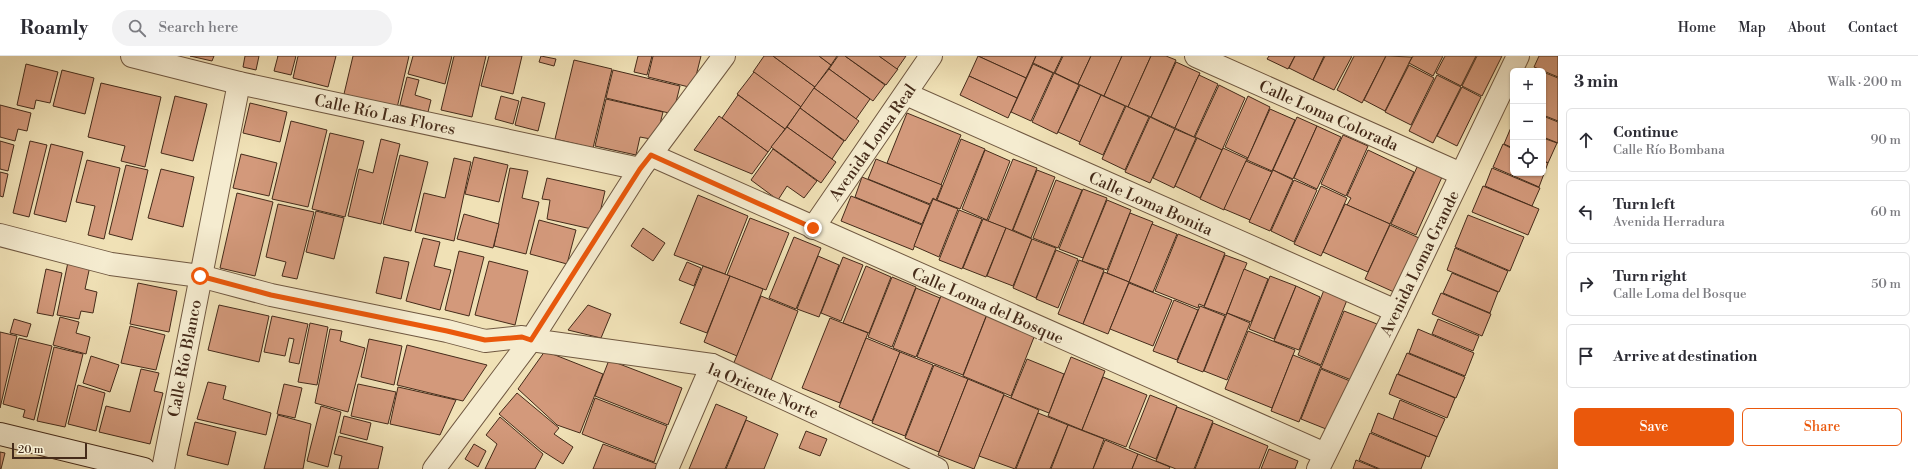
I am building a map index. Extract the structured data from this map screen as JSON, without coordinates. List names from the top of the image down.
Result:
{
  "streets": {
    "street": [
      "Calle Río Las Flores",
      "Calle Loma Colorada",
      "Avenida Loma Real",
      "Calle Loma Bonita",
      "Avenida Loma Grande",
      "Calle Loma del Bosque",
      "Calle Río Blanco",
      "1a Oriente Norte"
    ]
  },
  "crossings": [
    ["Calle Río Las Flores", "Calle Loma del Bosque"],
    ["Calle Río Las Flores", "Calle Río Blanco"],
    ["Calle Loma Colorada", "Avenida Loma Grande"],
    ["Avenida Loma Real", "Calle Loma Bonita"],
    ["Avenida Loma Real", "Calle Loma del Bosque"],
    ["Calle Loma Bonita", "Avenida Loma Grande"],
    ["Avenida Loma Grande", "Calle Loma del Bosque"],
    ["Calle Río Blanco", "1a Oriente Norte"]
  ],
  "scale_bar": "20 m",
  "page": {
    "header": "Roamly",
    "search": "Search here",
    "nav": [
      "Home",
      "Map",
      "About",
      "Contact"
    ],
    "heading": ["3 min", "Walk · 200 m"],
    "map_buttons": ["+", "−"],
    "list": [
      ["Continue", "Calle Río Bombana", "90 m"],
      ["Turn left", "Avenida Herradura", "60 m"],
      ["Turn right", "Calle Loma del Bosque", "50 m"],
      "Arrive at destination"
    ],
    "buttons": ["Save", "Share"],
    "scale": "20 m"
  }
}
